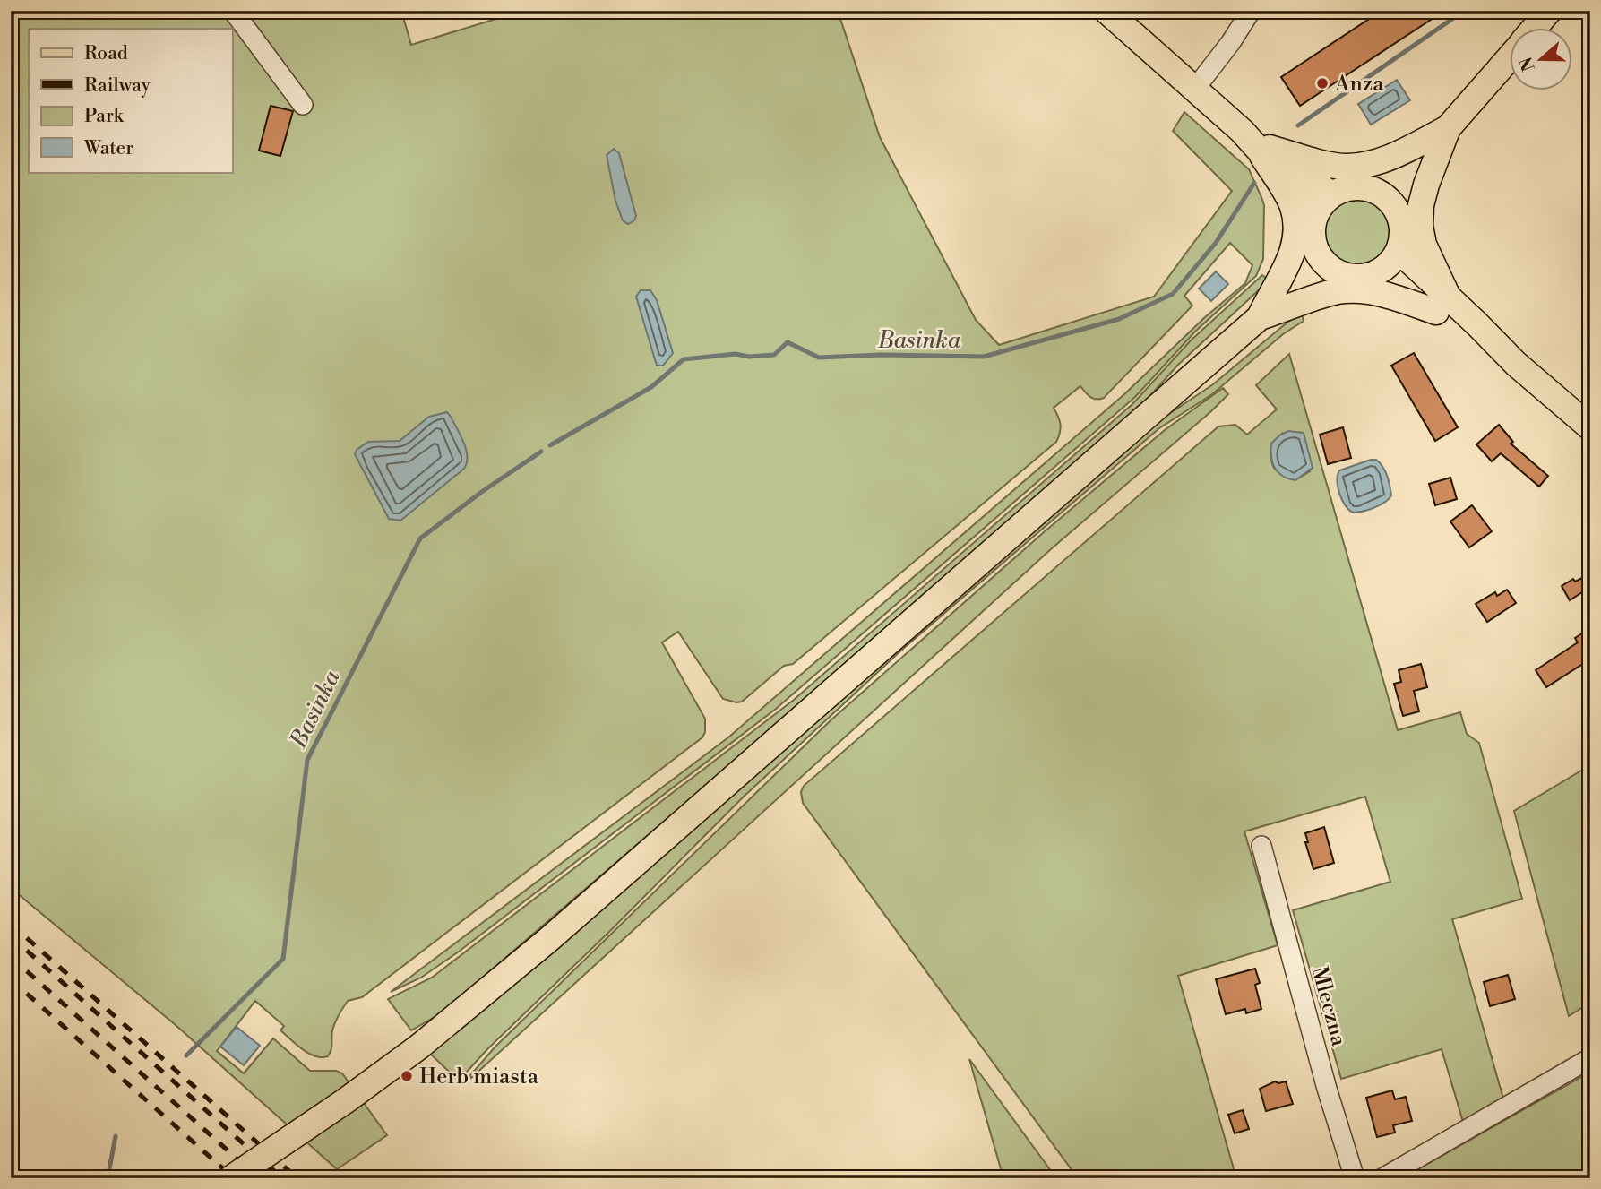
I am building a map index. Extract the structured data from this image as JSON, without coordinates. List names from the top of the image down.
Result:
{
  "streets": {
    "street": ["Mleczna"]
  },
  "water": ["Basinka"],
  "places": ["Anza", "Herb miasta"],
  "legend": [
    "Road",
    "Railway",
    "Park",
    "Water"
  ],
  "north": "left"
}
